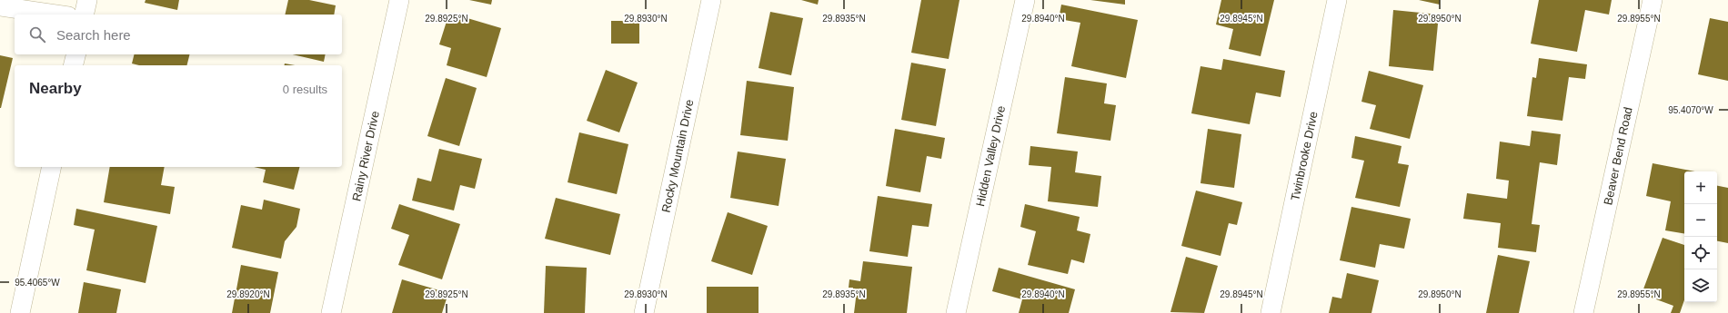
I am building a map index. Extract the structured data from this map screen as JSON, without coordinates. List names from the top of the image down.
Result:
{
  "streets": {
    "street": [
      "Rainy River Drive",
      "Rocky Mountain Drive",
      "Hidden Valley Drive",
      "Twinbrooke Drive",
      "Beaver Bend Road"
    ]
  },
  "page": {
    "search": "Search here",
    "heading": ["Nearby", "0 results"],
    "map_buttons": ["+", "−"]
  },
  "coordinates": [
    "29.8925°N",
    "29.8930°N",
    "29.8935°N",
    "29.8940°N",
    "29.8945°N",
    "29.8950°N",
    "29.8955°N",
    "95.4070°W",
    "95.4065°W",
    "29.8920°N"
  ]
}
